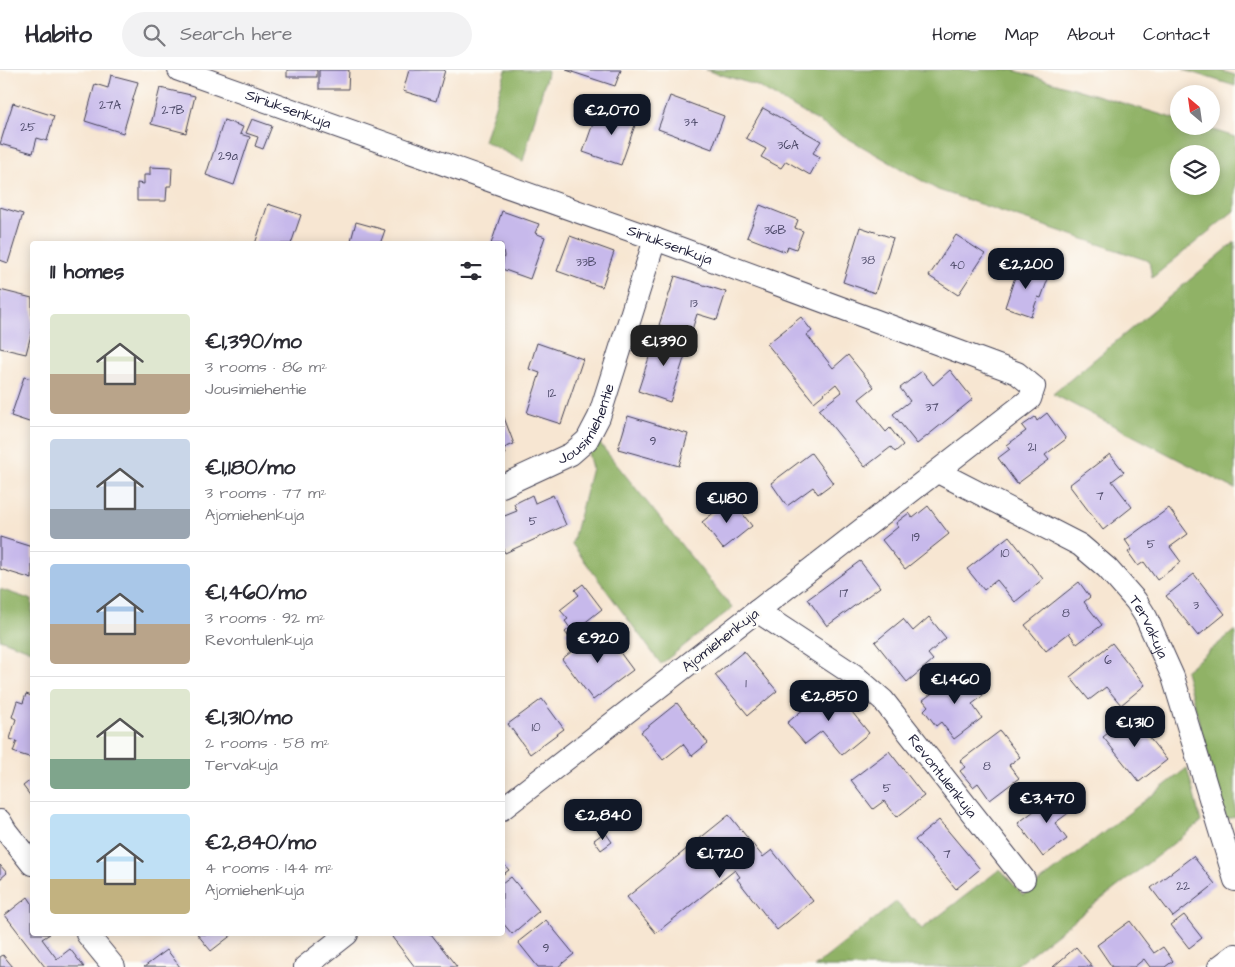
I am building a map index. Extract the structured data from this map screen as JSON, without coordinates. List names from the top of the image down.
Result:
{
  "streets": {
    "street": [
      "Siriuksenkuja",
      "Jousimiehentie",
      "Tervakuja",
      "Ajomiehenkuja",
      "Revontulenkuja"
    ]
  },
  "crossings": [
    ["Siriuksenkuja", "Jousimiehentie"],
    ["Siriuksenkuja", "Tervakuja"],
    ["Siriuksenkuja", "Ajomiehenkuja"],
    ["Tervakuja", "Ajomiehenkuja"],
    ["Ajomiehenkuja", "Revontulenkuja"]
  ],
  "house_numbers": [
    "27A",
    "27B",
    "34",
    "25",
    "36A",
    "29a",
    "36B",
    "38",
    "33B",
    "40",
    "13",
    "12",
    "37",
    "9",
    "21",
    "7",
    "5",
    "19",
    "5",
    "10",
    "17",
    "3",
    "8",
    "6",
    "1",
    "10",
    "8",
    "5",
    "7",
    "22",
    "9"
  ],
  "north": "top left",
  "page": {
    "header": "Habito",
    "search": "Search here",
    "nav": [
      "Home",
      "Map",
      "About",
      "Contact"
    ],
    "price": [
      "€2,070",
      "€2,200",
      "€1,390",
      "€1,180",
      "€920",
      "€1,460",
      "€2,850",
      "€1,310",
      "€3,470",
      "€2,840",
      "€1,720"
    ],
    "heading": "11 homes",
    "list": [
      {
        "name": "€1,390/mo",
        "note": "3 rooms · 86 m² · Jousimiehentie"
      },
      {
        "name": "€1,180/mo",
        "note": "3 rooms · 77 m² · Ajomiehenkuja"
      },
      {
        "name": "€1,460/mo",
        "note": "3 rooms · 92 m² · Revontulenkuja"
      },
      {
        "name": "€1,310/mo",
        "note": "2 rooms · 58 m² · Tervakuja"
      },
      {
        "name": "€2,840/mo",
        "note": "4 rooms · 144 m² · Ajomiehenkuja"
      }
    ]
  }
}
